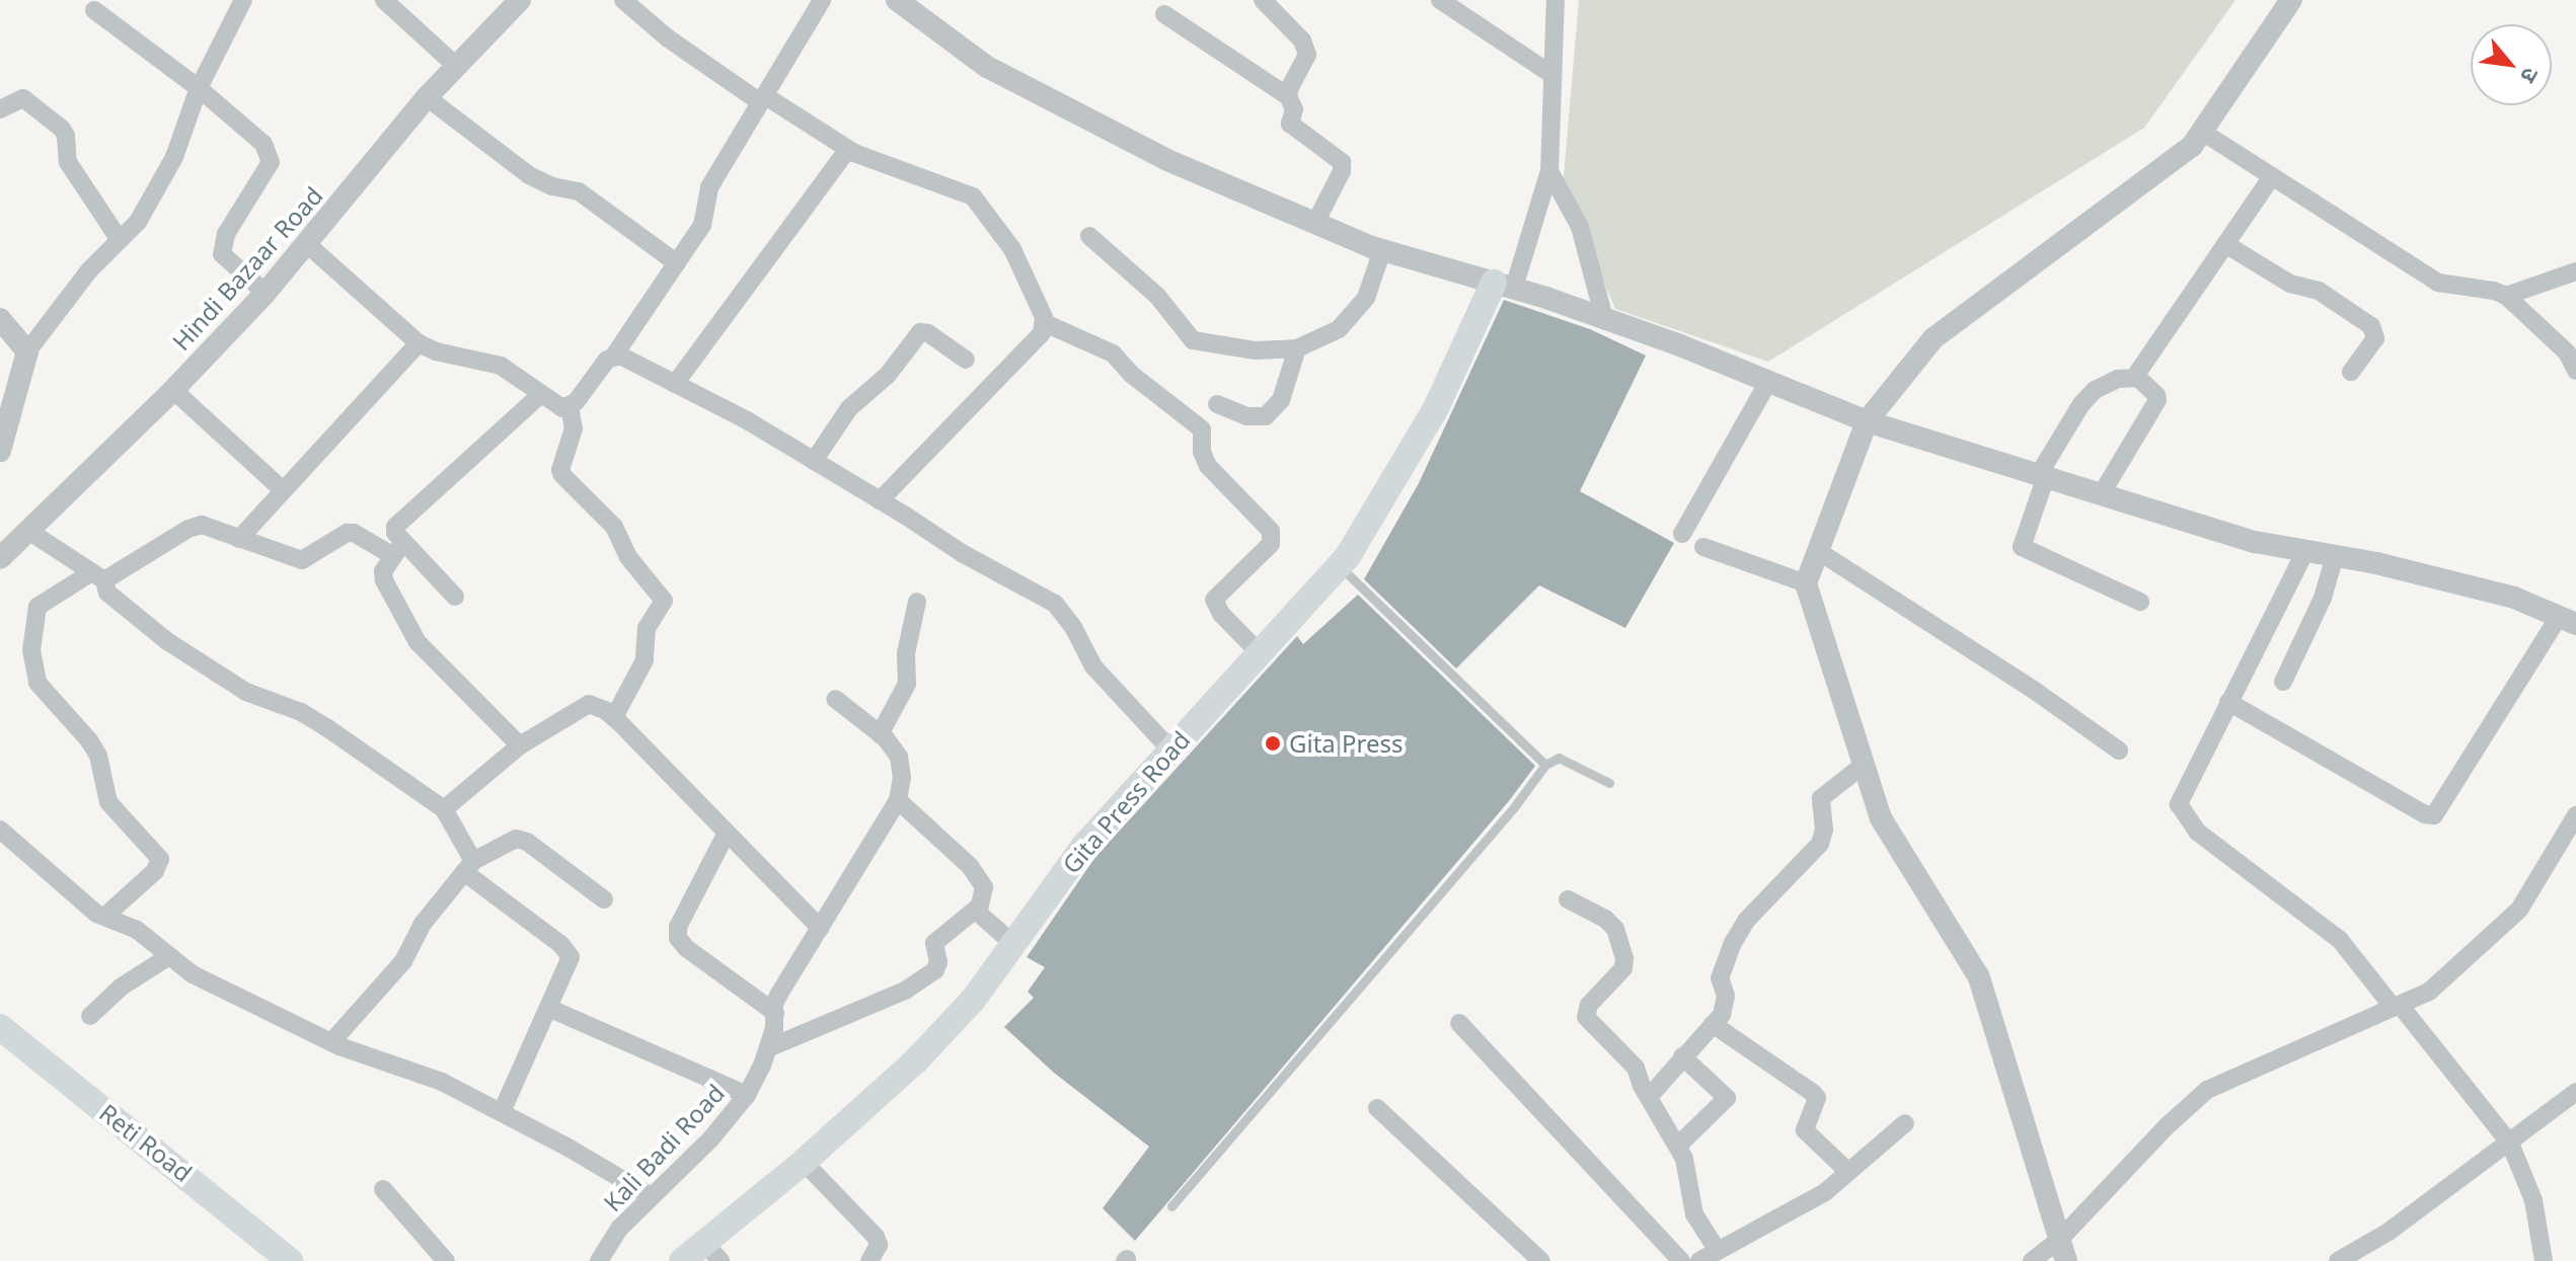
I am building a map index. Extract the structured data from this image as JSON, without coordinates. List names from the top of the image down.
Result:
{
  "streets": {
    "main road": ["Gita Press Road", "Reti Road"],
    "street": ["Hindi Bazaar Road", "Kali Badi Road"]
  },
  "places": ["Gita Press"],
  "north": "bottom right"
}
